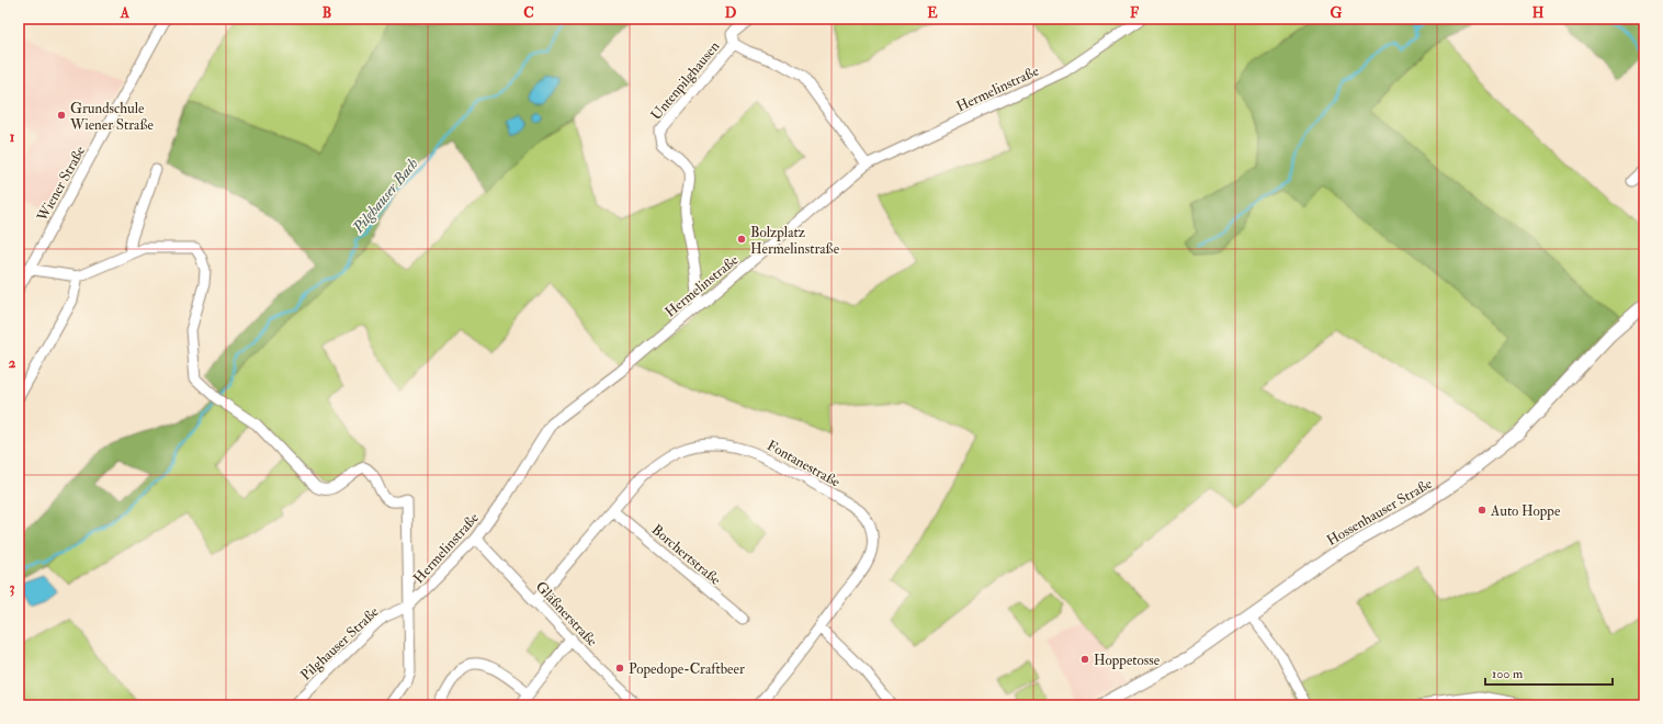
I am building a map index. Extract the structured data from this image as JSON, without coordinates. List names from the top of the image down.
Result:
{
  "streets": {
    "street": [
      "Untenpilghausen",
      "Hermelinstraße",
      "Wiener Straße",
      "Fontanestraße",
      "Hossenhauser Straße",
      "Borchertstraße",
      "Gläßnerstraße",
      "Pilghauser Straße"
    ]
  },
  "crossings": [
    ["Untenpilghausen", "Hermelinstraße"],
    ["Hermelinstraße", "Gläßnerstraße"],
    ["Hermelinstraße", "Pilghauser Straße"],
    ["Fontanestraße", "Borchertstraße"],
    ["Fontanestraße", "Gläßnerstraße"]
  ],
  "water": ["Pilghauser Bach"],
  "places": [
    "Grundschule Wiener Straße",
    "Bolzplatz Hermelinstraße",
    "Auto Hoppe",
    "Hoppetosse",
    "Popedope-Craftbeer"
  ],
  "scale_bar": "100 m",
  "grid": {
    "columns": [
      "A",
      "B",
      "C",
      "D",
      "E",
      "F",
      "G",
      "H"
    ],
    "rows": ["1", "2", "3"]
  }
}
